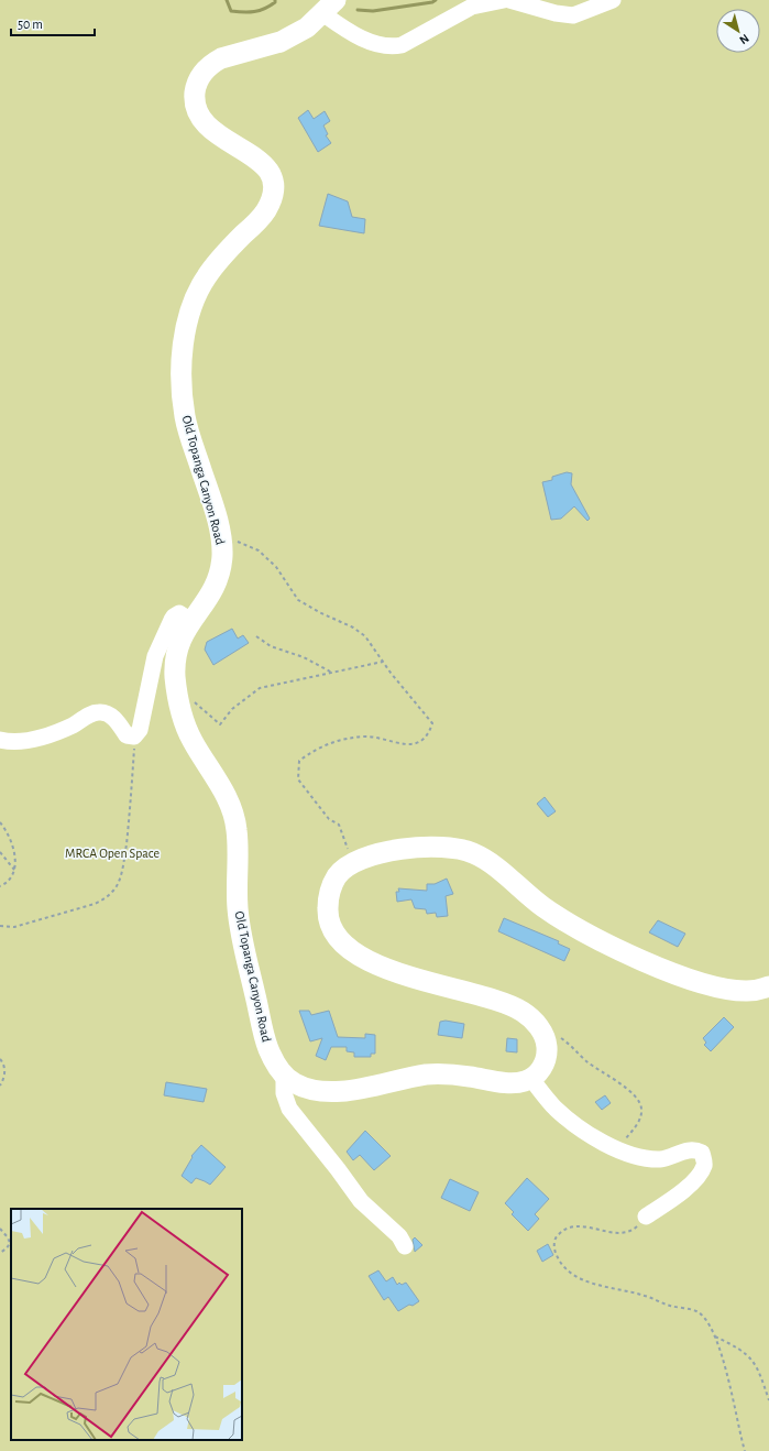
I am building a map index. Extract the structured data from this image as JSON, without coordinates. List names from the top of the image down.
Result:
{
  "streets": {
    "main road": ["Old Topanga Canyon Road"]
  },
  "parks": ["MRCA Open Space"],
  "scale_bar": "50 m",
  "north": "bottom right"
}
